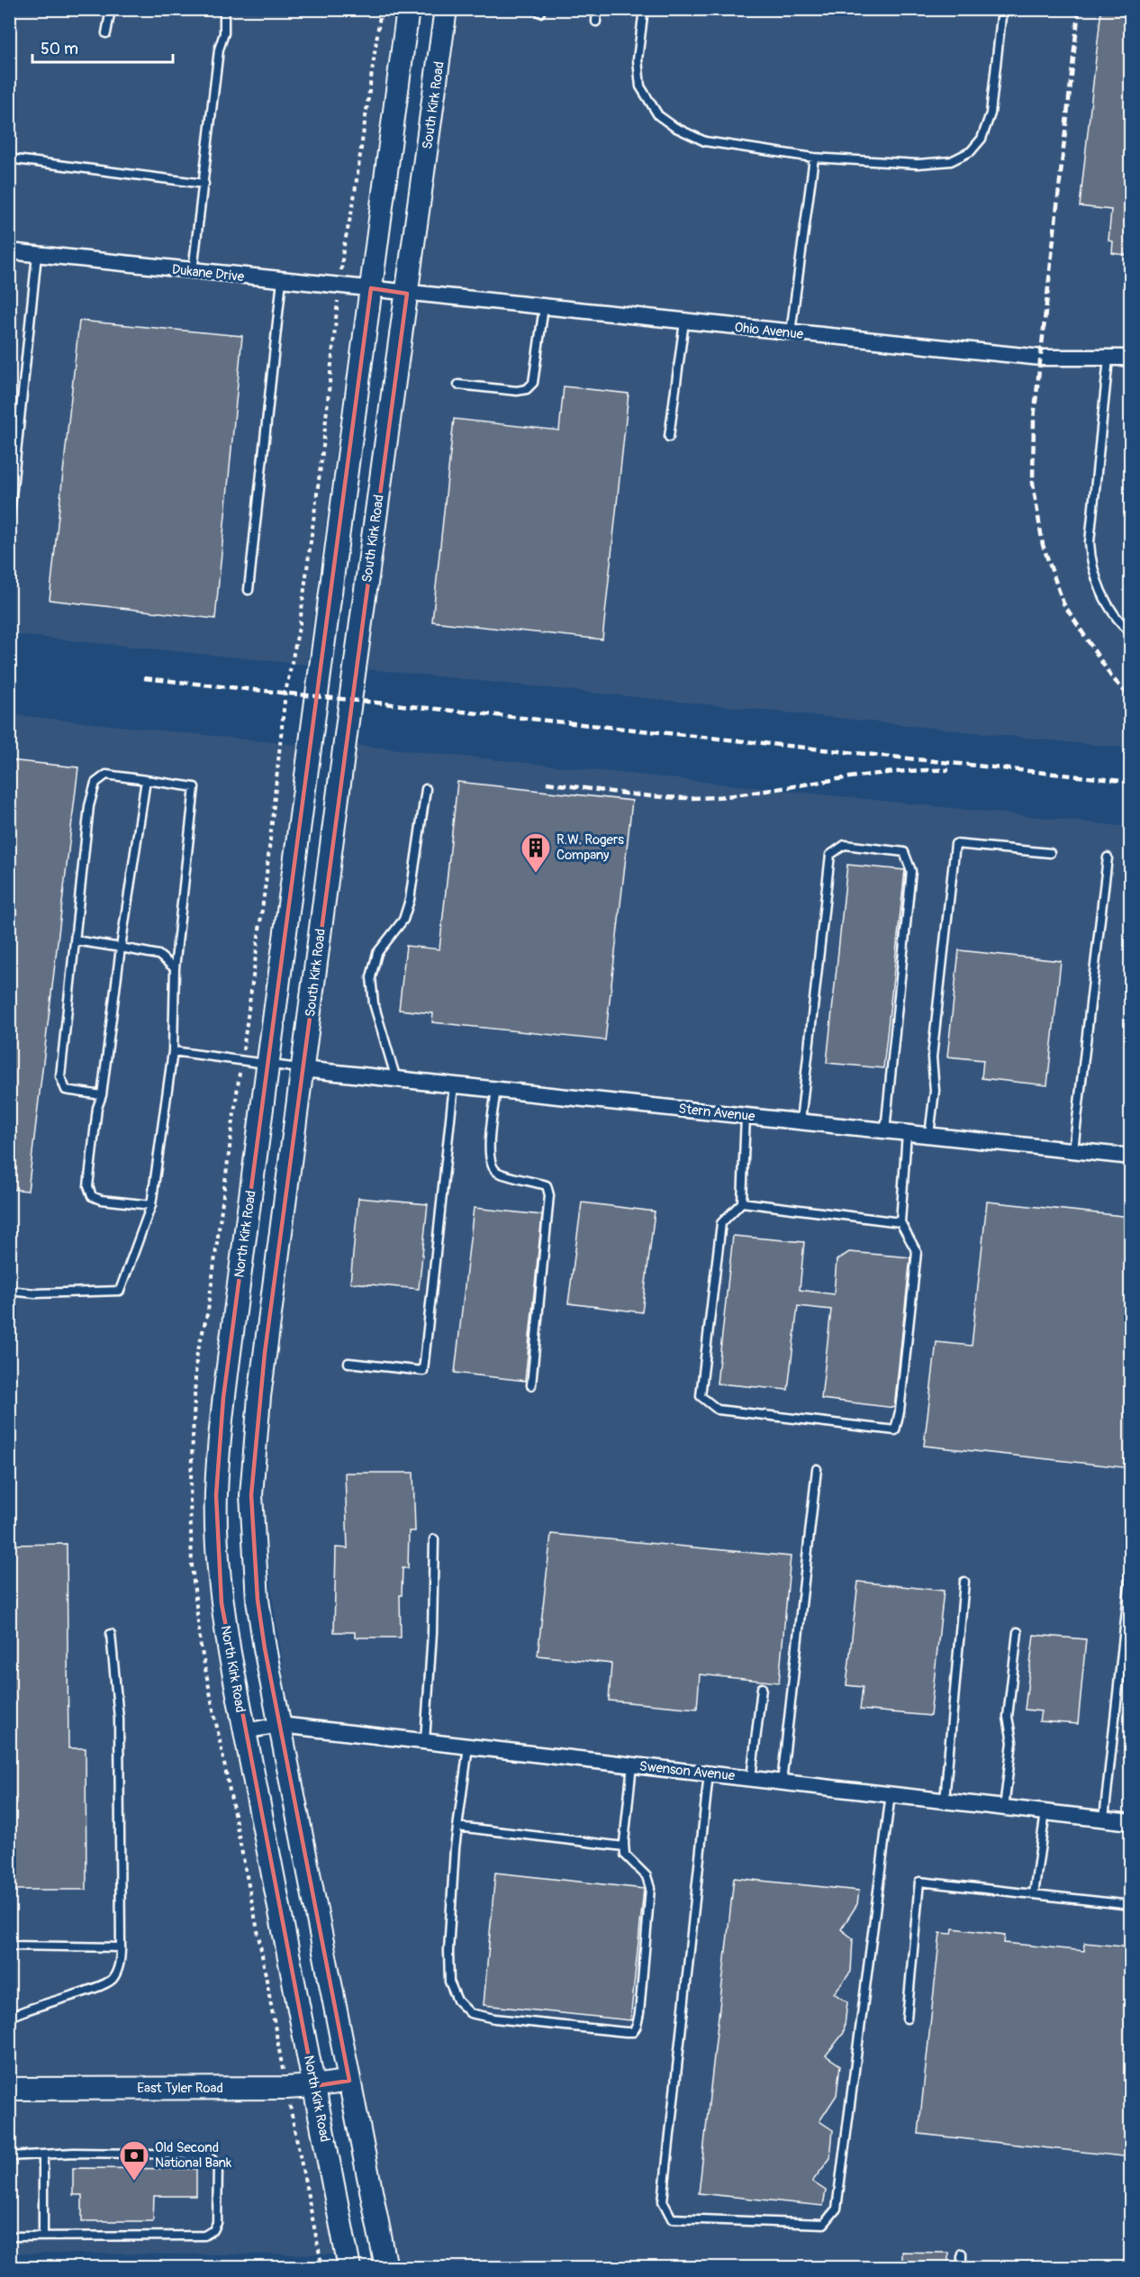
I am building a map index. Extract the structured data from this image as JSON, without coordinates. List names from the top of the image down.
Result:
{
  "streets": {
    "main road": ["South Kirk Road", "North Kirk Road", "East Tyler Road"],
    "street": [
      "Dukane Drive",
      "Ohio Avenue",
      "Stern Avenue",
      "Swenson Avenue"
    ]
  },
  "crossings": [
    ["South Kirk Road", "Dukane Drive"],
    ["South Kirk Road", "Ohio Avenue"],
    ["South Kirk Road", "Stern Avenue"],
    ["Dukane Drive", "Ohio Avenue"],
    ["North Kirk Road", "Swenson Avenue"],
    ["North Kirk Road", "East Tyler Road"]
  ],
  "places": {
    "building": ["R.W. Rogers Company"],
    "bank": ["Old Second National Bank"]
  },
  "scale_bar": "50 m"
}
